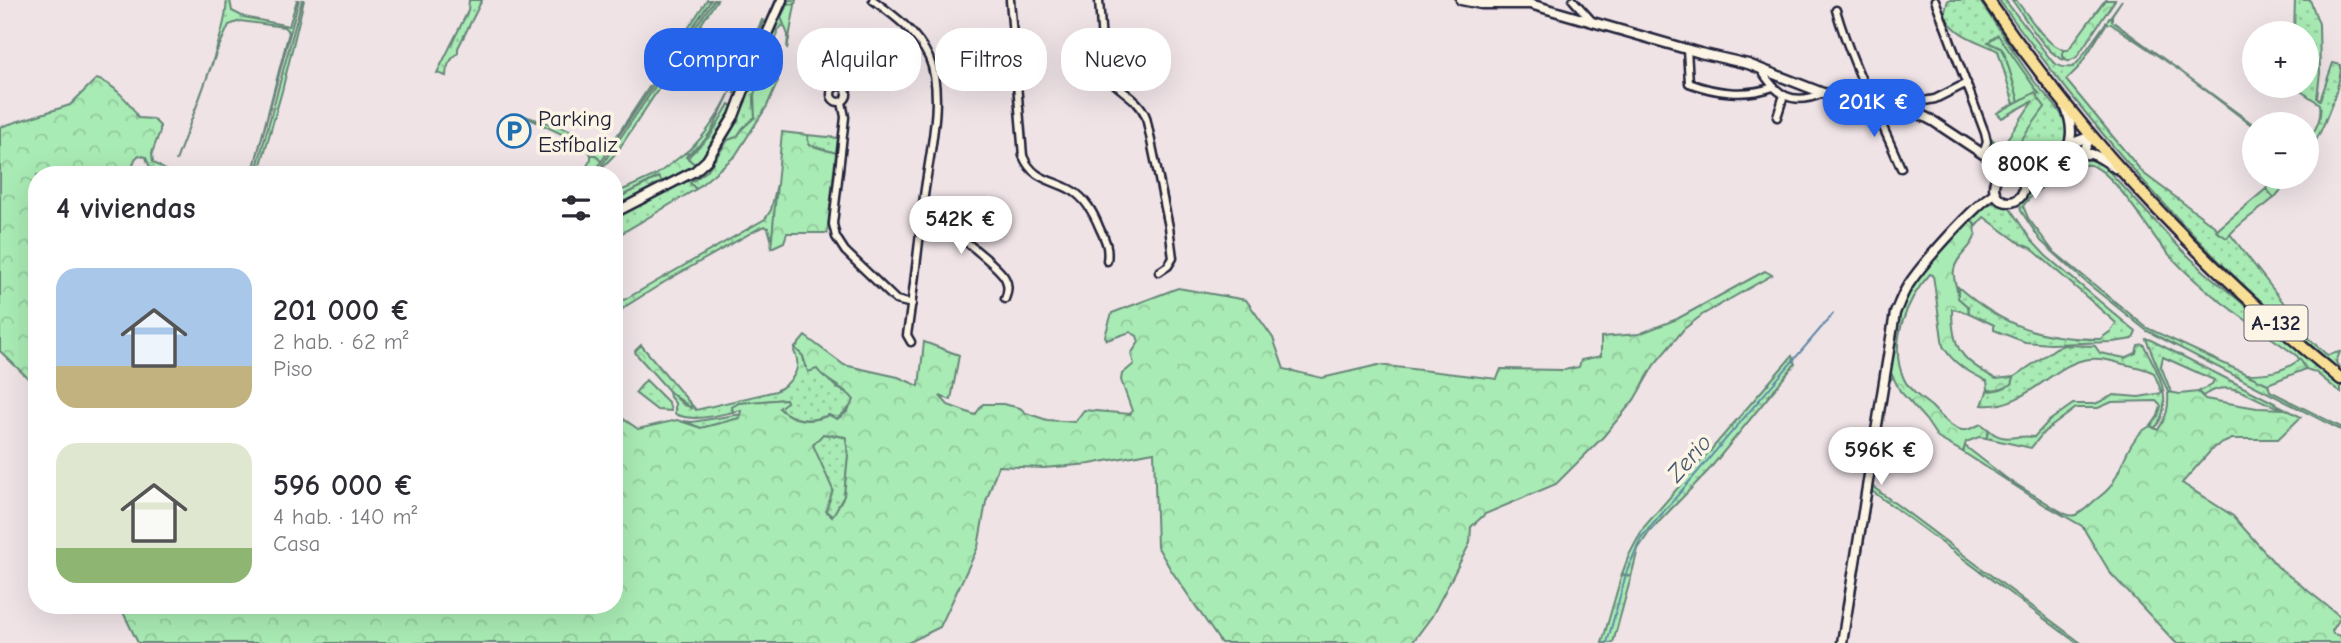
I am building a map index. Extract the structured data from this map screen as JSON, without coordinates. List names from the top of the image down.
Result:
{
  "streets": {
    "main road": ["A-132"]
  },
  "water": ["Zerio"],
  "places": {
    "parking": ["Parking Estíbaliz"]
  },
  "page": {
    "map_buttons": ["+", "−"],
    "chip": [
      "Comprar",
      "Alquilar",
      "Filtros",
      "Nuevo"
    ],
    "price": [
      "201K €",
      "800K €",
      "542K €",
      "596K €"
    ],
    "heading": "4 viviendas",
    "list": [
      {
        "name": "201 000 €",
        "note": "2 hab. · 62 m² · Piso"
      },
      {
        "name": "596 000 €",
        "note": "4 hab. · 140 m² · Casa"
      }
    ]
  }
}
